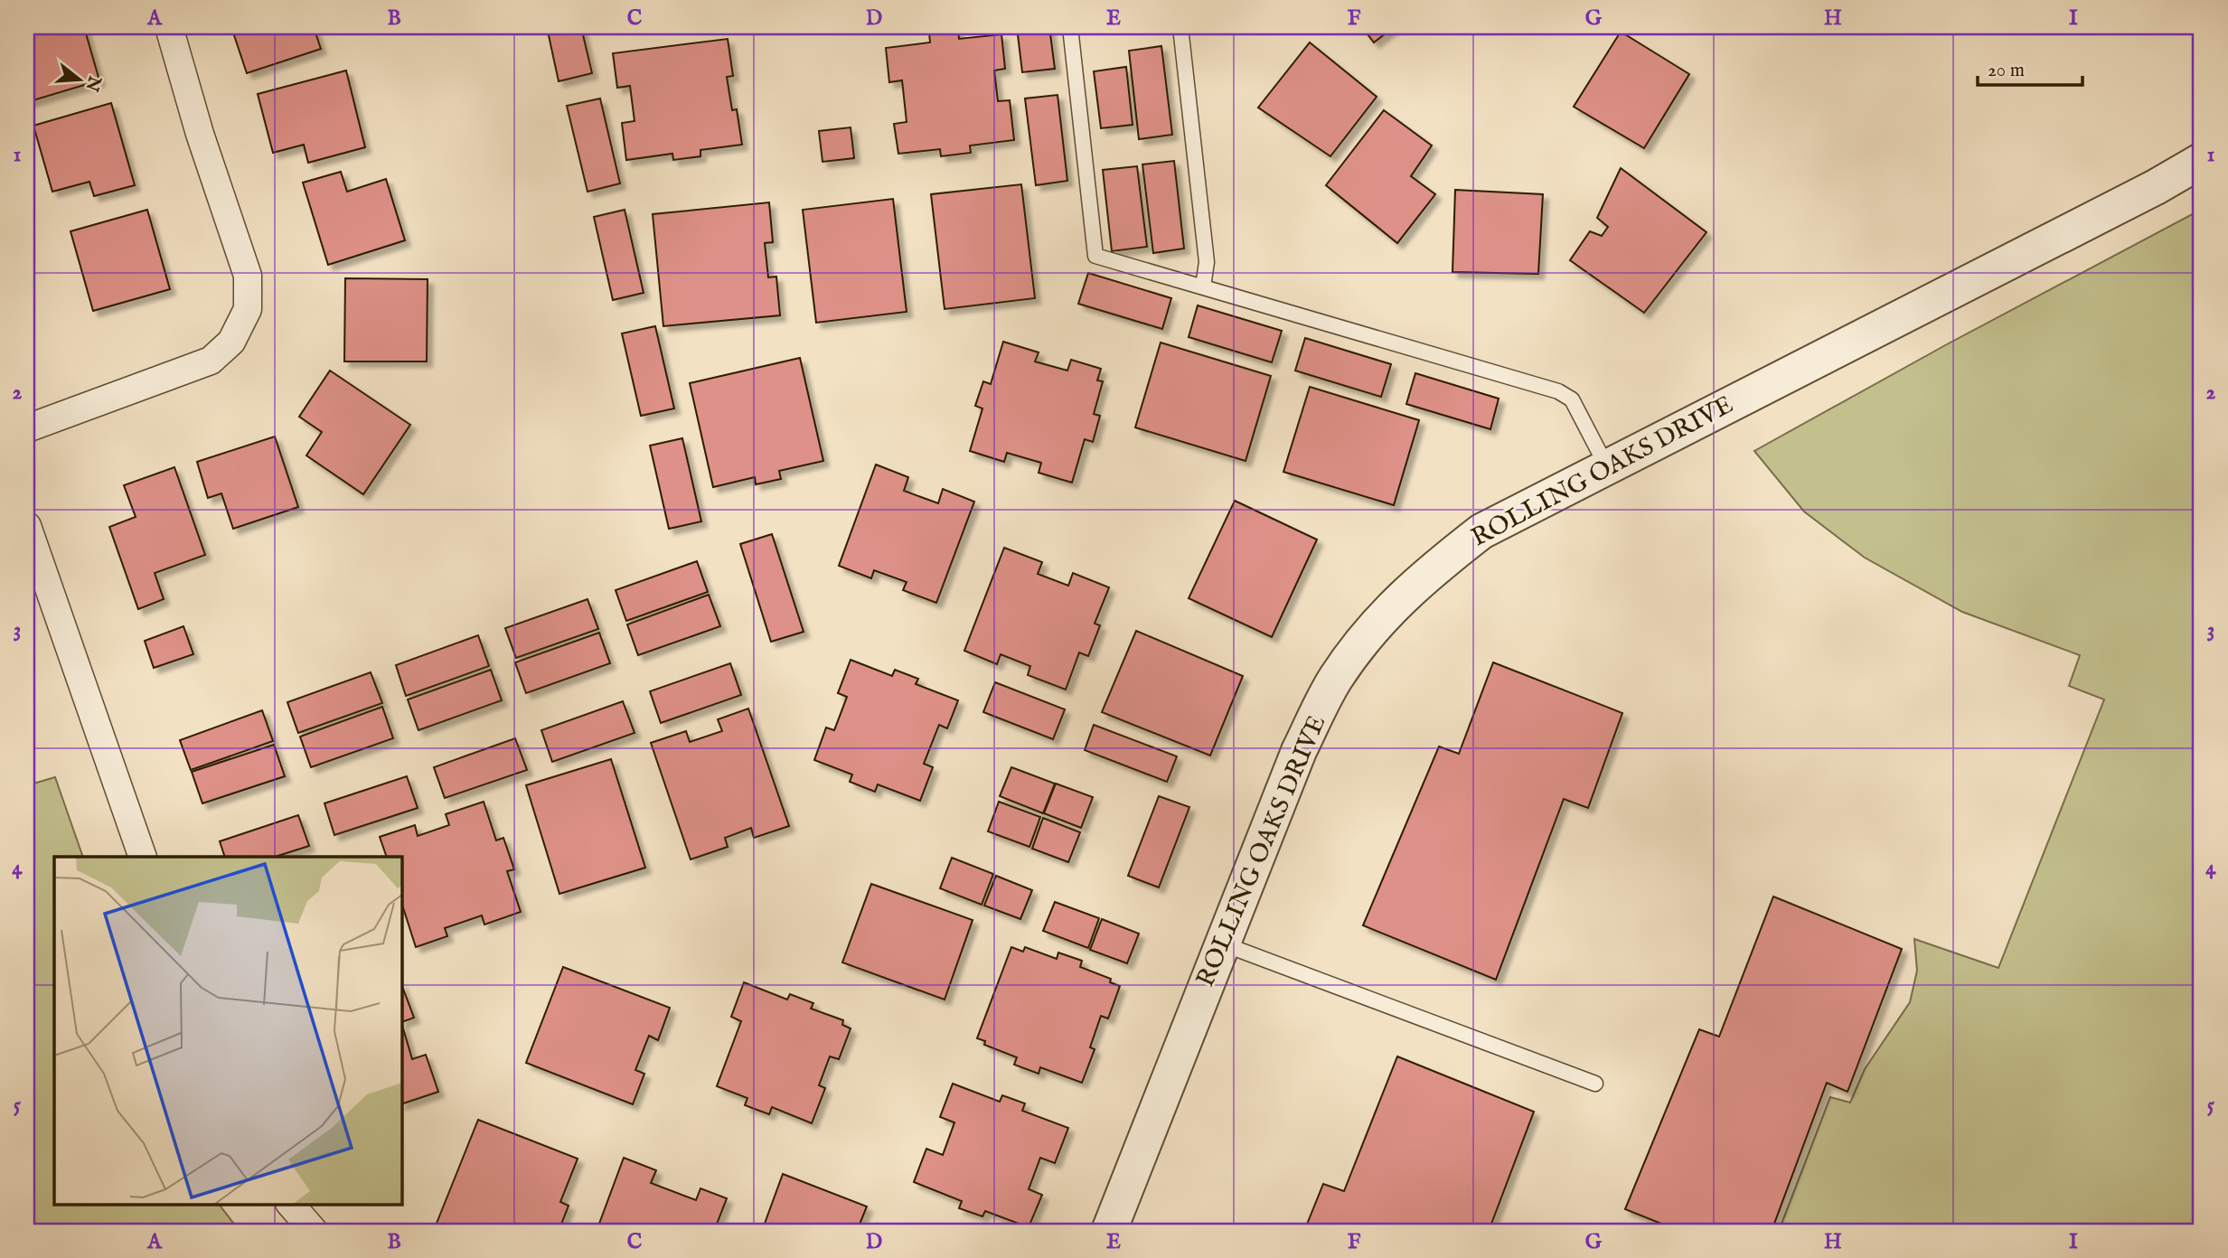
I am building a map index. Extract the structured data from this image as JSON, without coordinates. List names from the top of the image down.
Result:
{
  "streets": {
    "street": ["ROLLING OAKS DRIVE"]
  },
  "scale_bar": "20 m",
  "north": "right",
  "grid": {
    "columns": [
      "A",
      "B",
      "C",
      "D",
      "E",
      "F",
      "G",
      "H",
      "I"
    ],
    "rows": [
      "1",
      "2",
      "3",
      "4",
      "5"
    ]
  }
}
